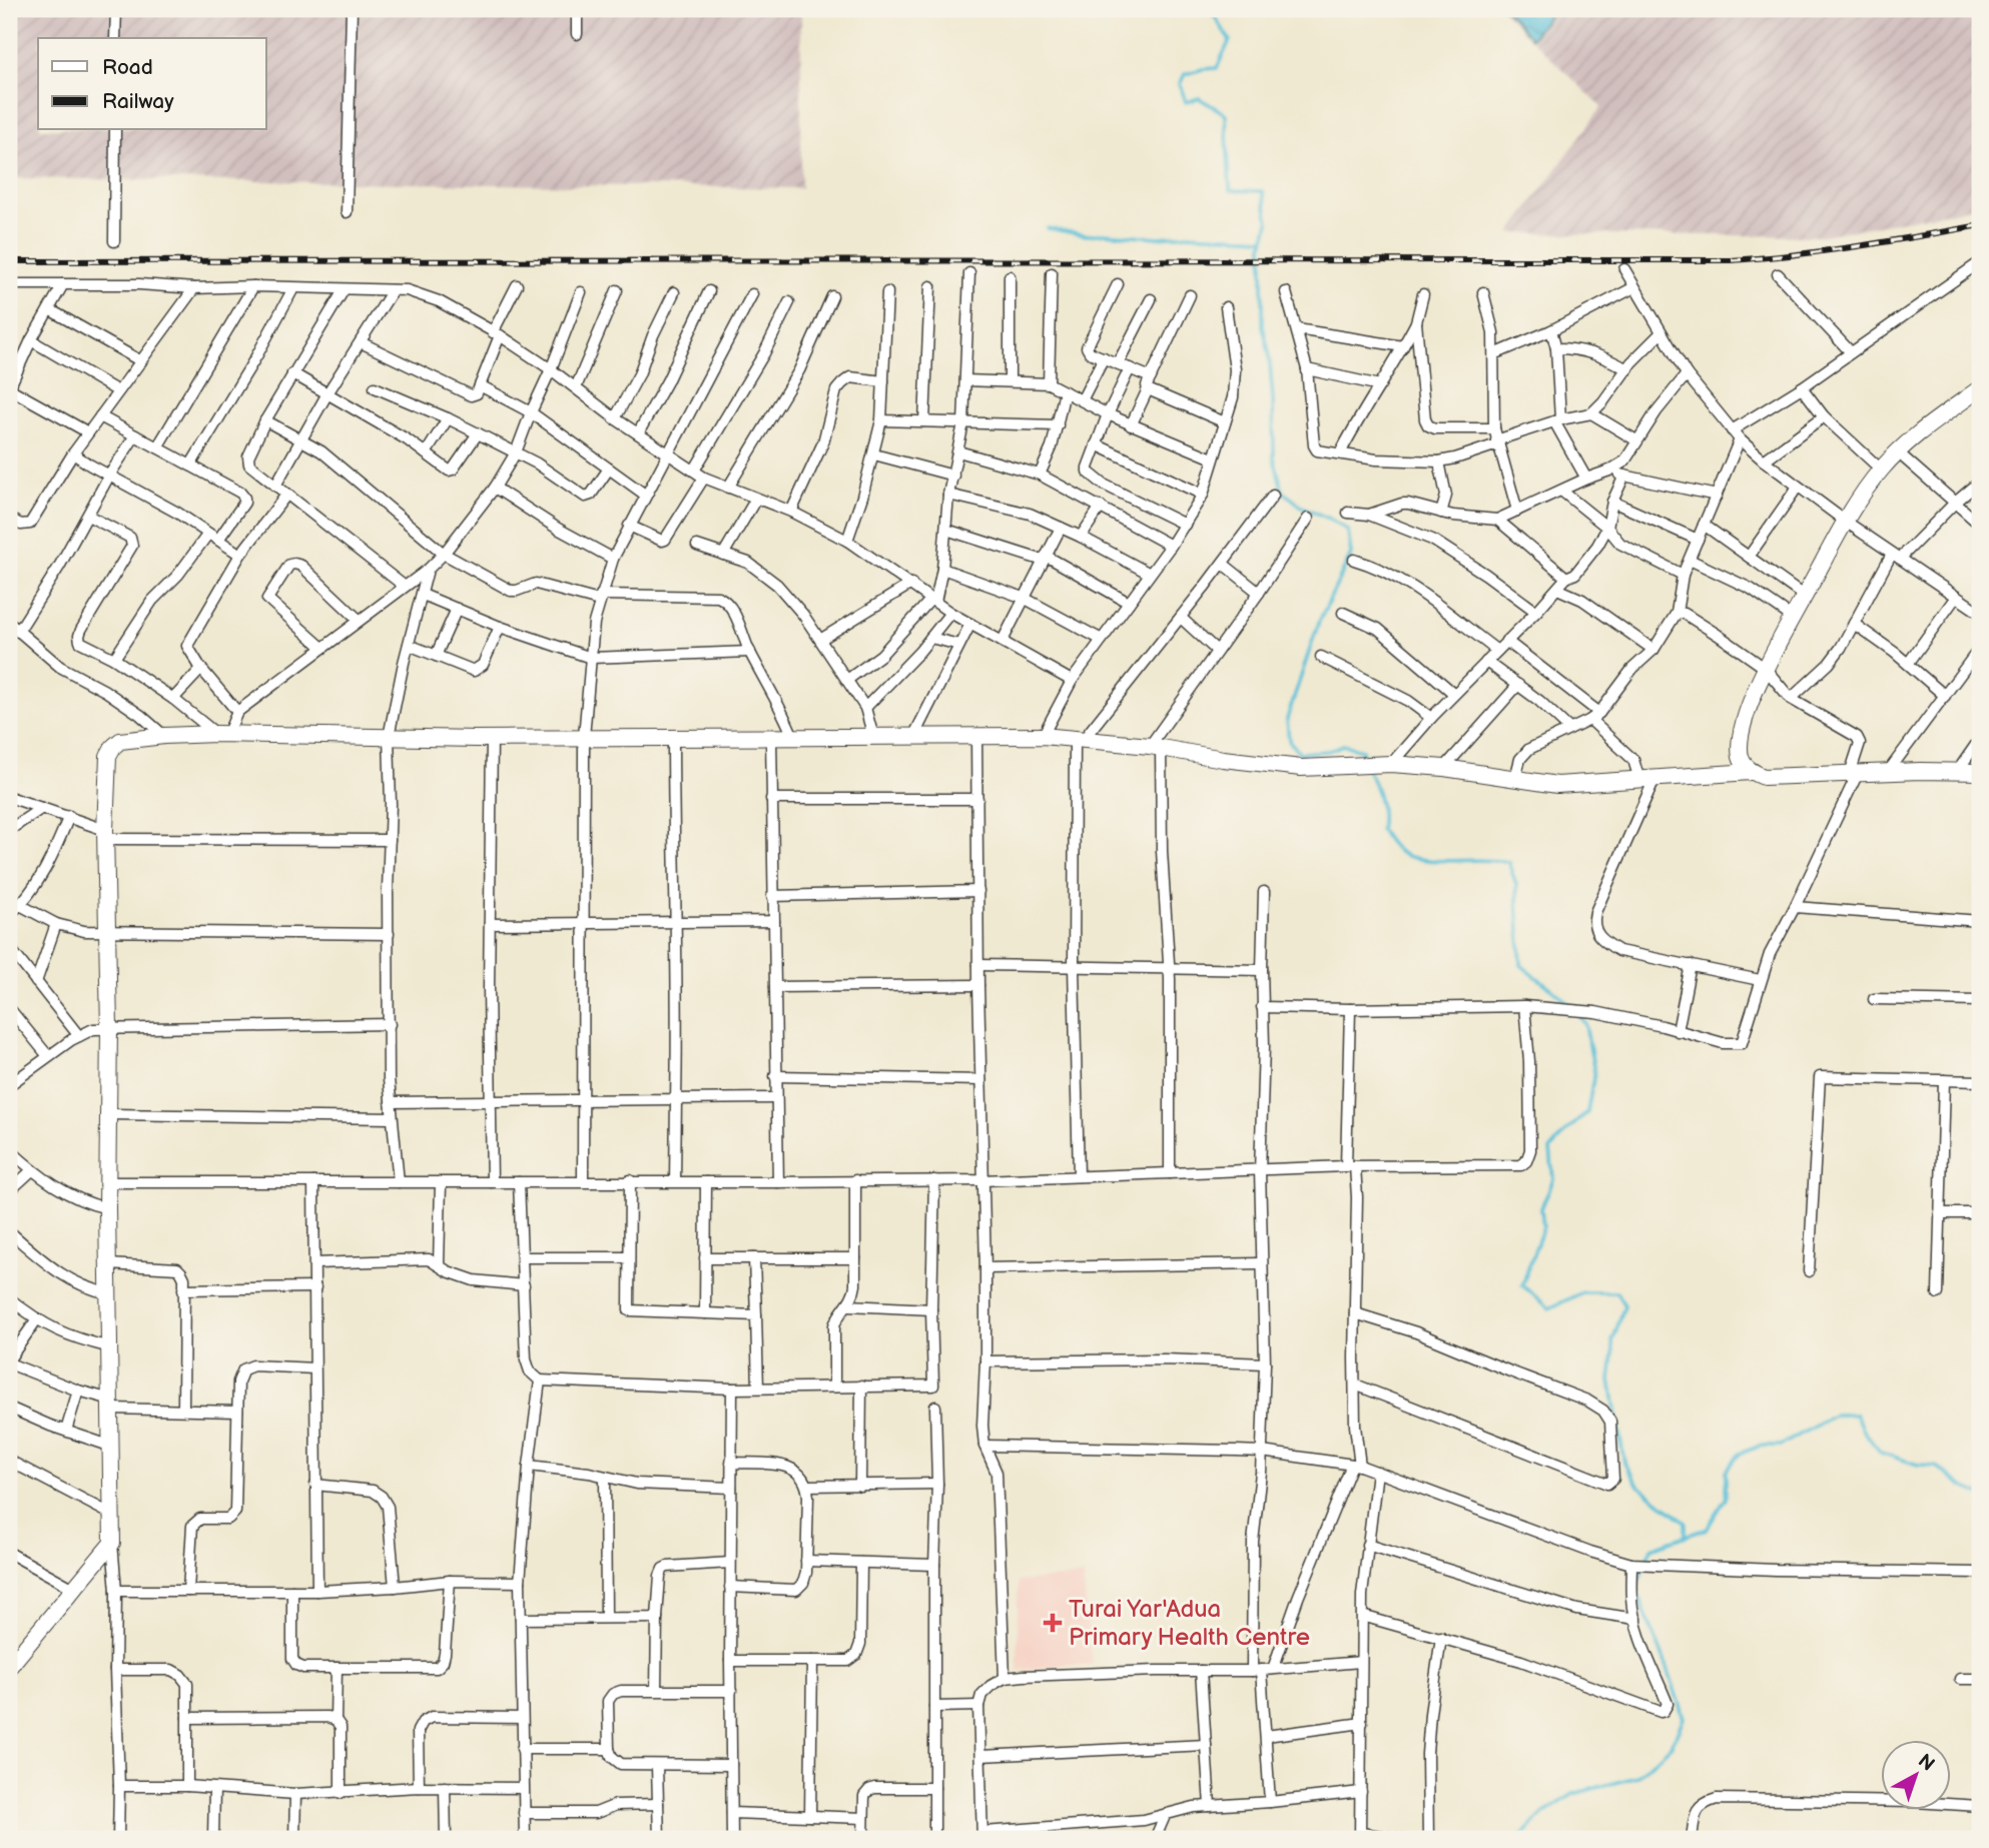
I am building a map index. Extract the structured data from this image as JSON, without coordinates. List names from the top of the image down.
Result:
{
  "places": {
    "health": ["Turai Yar'Adua Primary Health Centre"]
  },
  "legend": ["Road", "Railway"],
  "north": "top right"
}
